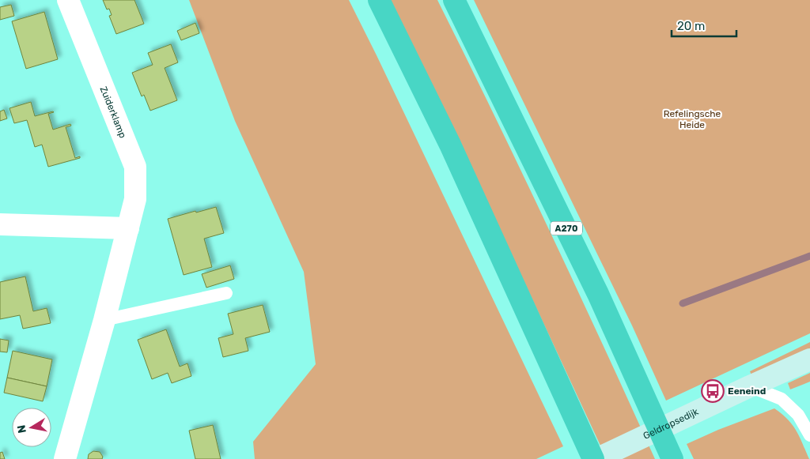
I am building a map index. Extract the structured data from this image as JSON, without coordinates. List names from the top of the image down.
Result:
{
  "streets": {
    "highway": ["A270"],
    "street": ["Zuiderklamp", "Geldropsedijk"]
  },
  "parks": ["Refelingsche Heide"],
  "places": {
    "bus stop": ["Eeneind"]
  },
  "scale_bar": "20 m",
  "north": "left"
}
